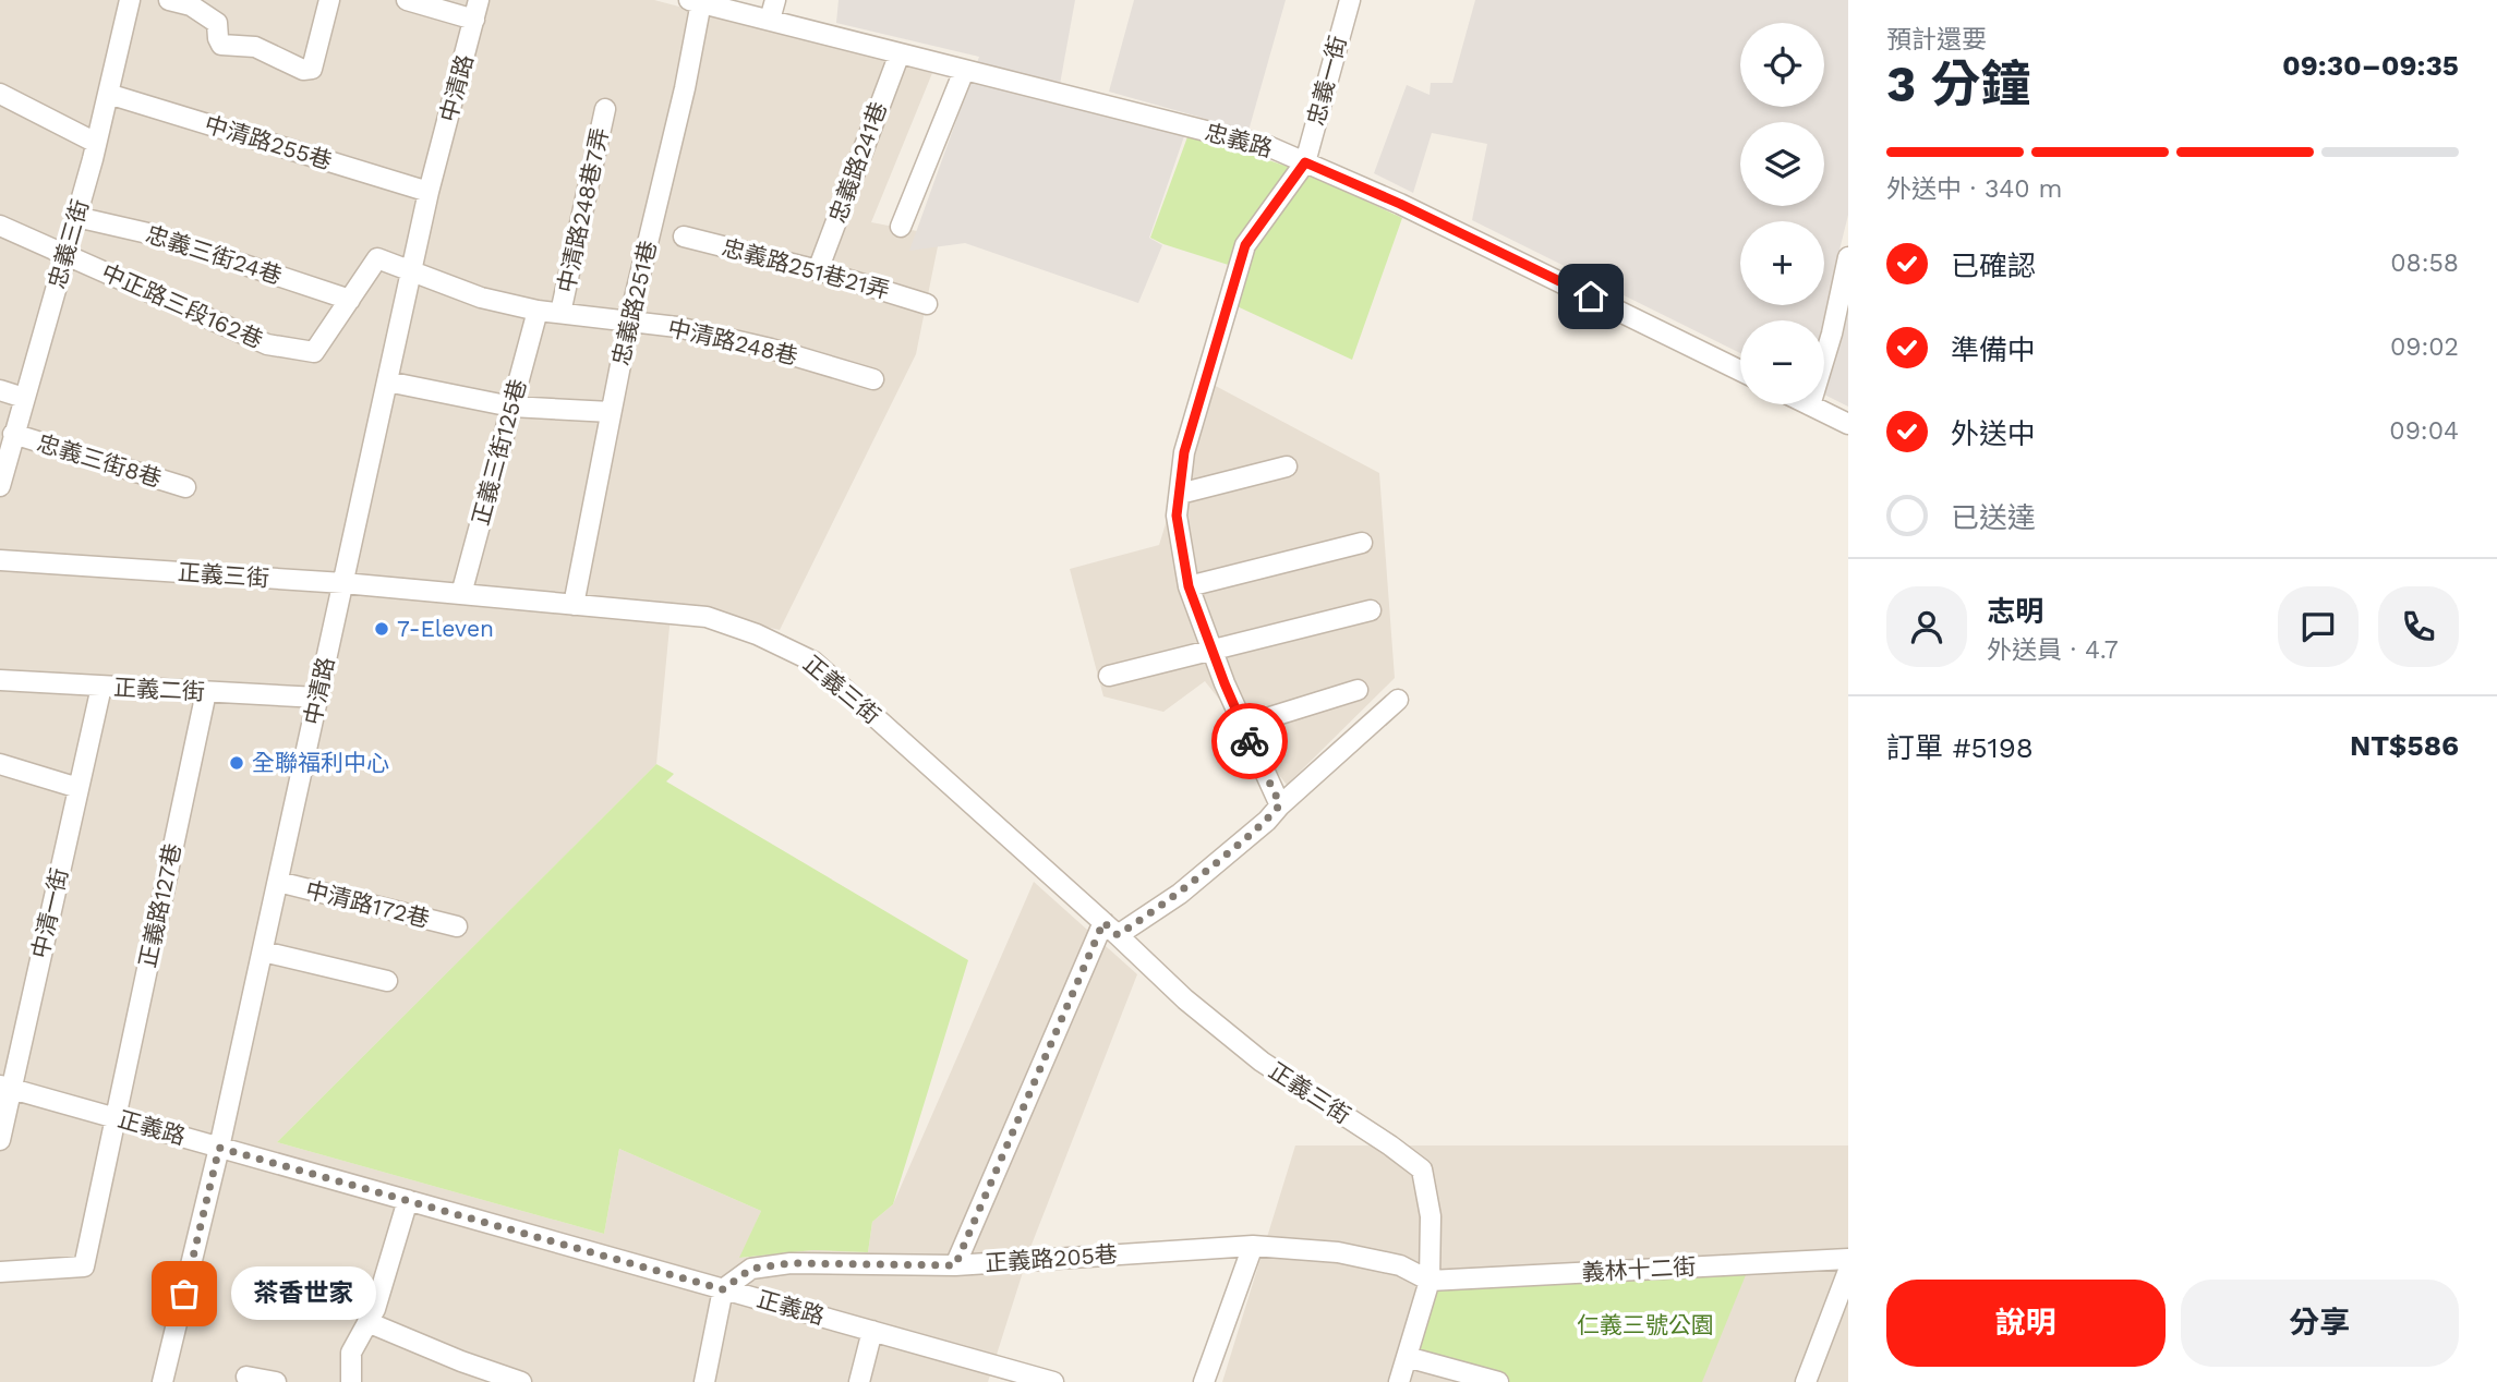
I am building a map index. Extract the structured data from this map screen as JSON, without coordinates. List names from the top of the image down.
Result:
{
  "streets": {
    "street": [
      "忠義一街",
      "中清路",
      "忠義路",
      "中清路255巷",
      "忠義路241巷",
      "中清路248巷7弄",
      "忠義三街",
      "忠義三街24巷",
      "忠義路251巷21弄",
      "忠義路251巷",
      "中正路三段162巷",
      "中清路248巷",
      "正義三街125巷",
      "忠義三街8巷",
      "正義三街",
      "正義二街",
      "中清路172巷",
      "正義路127巷",
      "中清一街",
      "正義路",
      "正義路205巷",
      "義林十二街"
    ]
  },
  "crossings": [
    ["忠義一街", "忠義路"],
    ["中清路", "中清路255巷"],
    ["中清路", "中正路三段162巷"],
    ["中清路", "中清路248巷"],
    ["中清路", "正義三街"],
    ["中清路", "正義二街"],
    ["中清路", "中清路172巷"],
    ["中清路", "正義路"],
    ["忠義路", "忠義路241巷"],
    ["忠義路", "忠義路251巷"],
    ["中清路255巷", "忠義三街"],
    ["忠義路241巷", "忠義路251巷21弄"],
    ["中清路248巷7弄", "中清路248巷"],
    ["忠義三街", "忠義三街24巷"],
    ["忠義三街", "中正路三段162巷"],
    ["忠義三街", "忠義三街8巷"],
    ["忠義三街24巷", "中正路三段162巷"],
    ["忠義路251巷", "中清路248巷"],
    ["忠義路251巷", "正義三街"],
    ["中正路三段162巷", "中清路248巷"],
    ["中清路248巷", "正義三街125巷"],
    ["正義三街125巷", "正義三街"],
    ["正義三街", "正義路205巷"],
    ["正義三街", "義林十二街"],
    ["正義二街", "正義路127巷"],
    ["正義二街", "中清一街"],
    ["正義路127巷", "正義路"],
    ["中清一街", "正義路"],
    ["正義路", "正義路205巷"],
    ["正義路205巷", "義林十二街"]
  ],
  "parks": ["仁義三號公園"],
  "places": ["7-Eleven", "全聯福利中心", "茶香世家"],
  "page": {
    "heading": ["3 分鐘", "預計還要", "09:30–09:35"],
    "panel": [
      "志明",
      "外送員 · 4.7",
      "訂單 #5198",
      "NT$586"
    ],
    "map_buttons": ["+", "−"],
    "bar": "外送中 · 340 m",
    "list": [
      ["已確認", "08:58"],
      ["準備中", "09:02"],
      ["外送中", "09:04"],
      "已送達"
    ],
    "buttons": ["說明", "分享"],
    "bubble": "茶香世家"
  }
}
